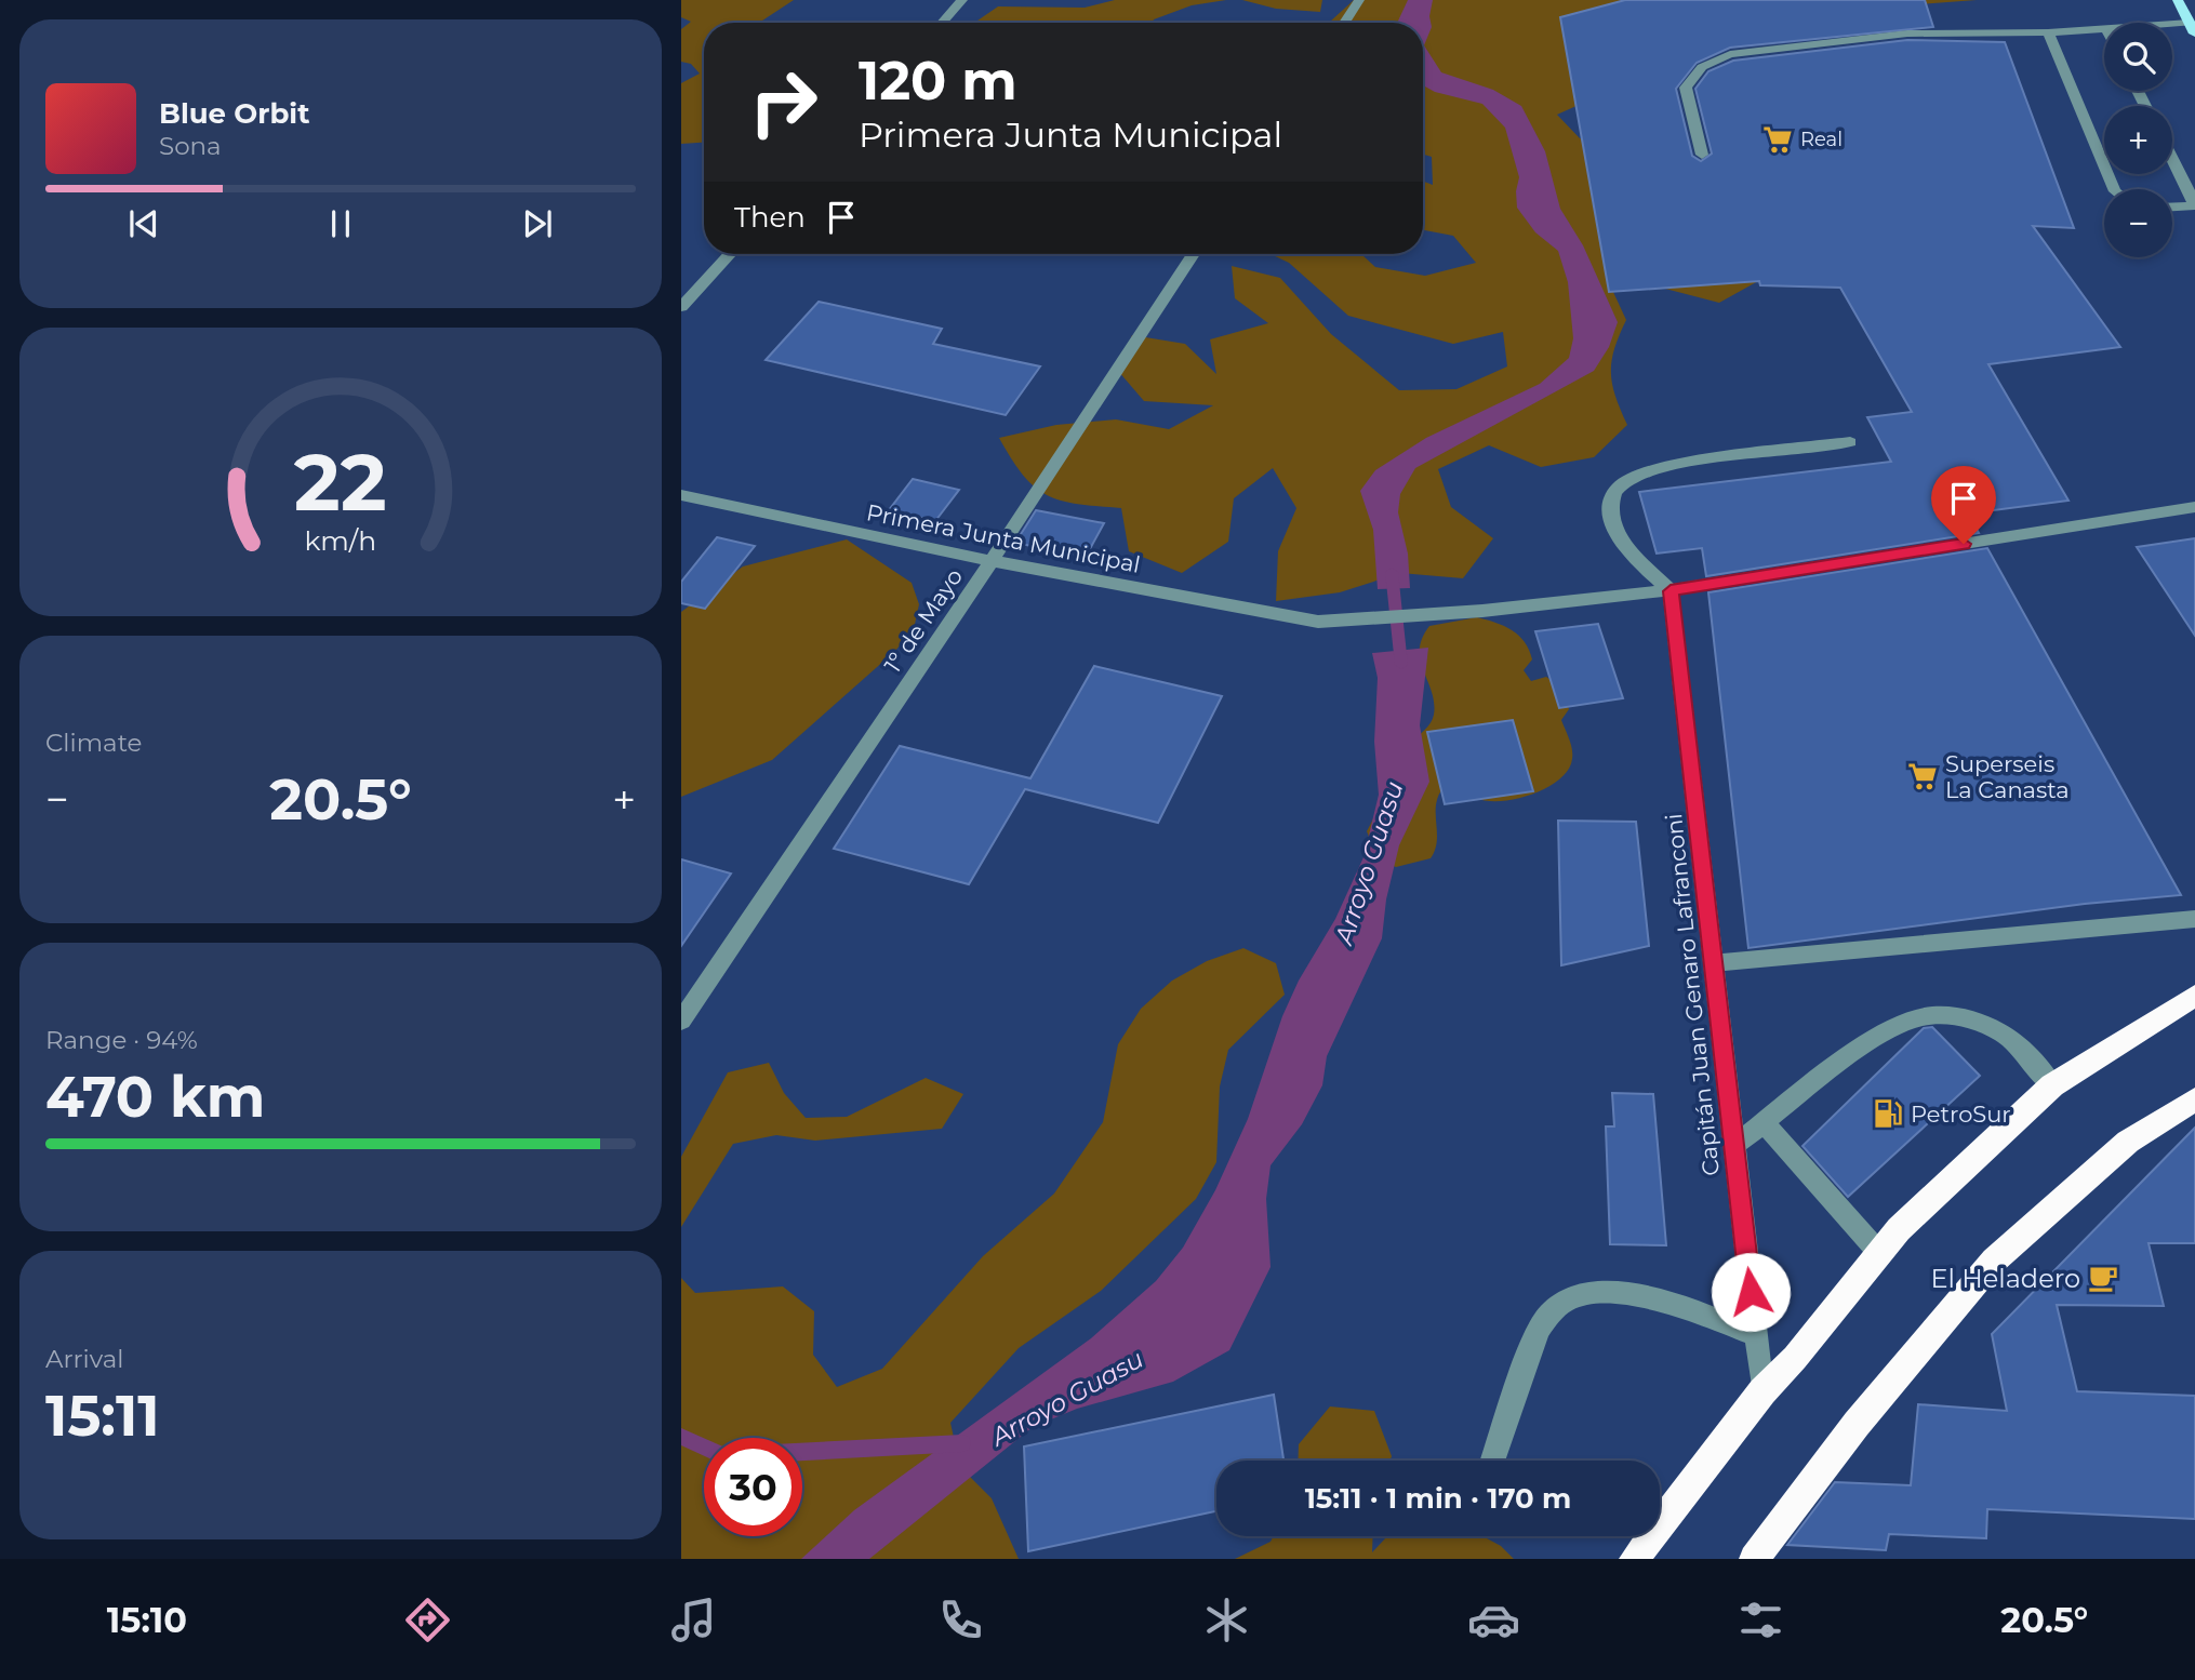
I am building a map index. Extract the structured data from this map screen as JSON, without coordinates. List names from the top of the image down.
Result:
{
  "streets": {
    "street": ["Primera Junta Municipal", "1º de Mayo", "Capitán Juan Genaro Lafranconi"]
  },
  "crossings": [
    ["Primera Junta Municipal", "1º de Mayo"],
    ["Primera Junta Municipal", "Capitán Juan Genaro Lafranconi"]
  ],
  "water": ["Arroyo Guasu"],
  "places": {
    "supermarket": ["Real", "Superseis La Canasta"],
    "fuel station": ["PetroSur"],
    "cafe": ["El Heladero"]
  },
  "page": {
    "map_buttons": ["+", "−"],
    "turn": ["120 m", "Primera Junta Municipal"],
    "song": ["Blue Orbit", "Sona"],
    "then": "Then",
    "tile": [
      "Climate",
      ["Range · 94%", "470 km"],
      ["Arrival", "15:11"]
    ],
    "heat": ["−", "20.5°", "+"],
    "limit": "30",
    "trip": "15:11 · 1 min · 170 m",
    "tabs": ["15:10", "20.5°"],
    "gauge": ["22", "km/h"]
  }
}
